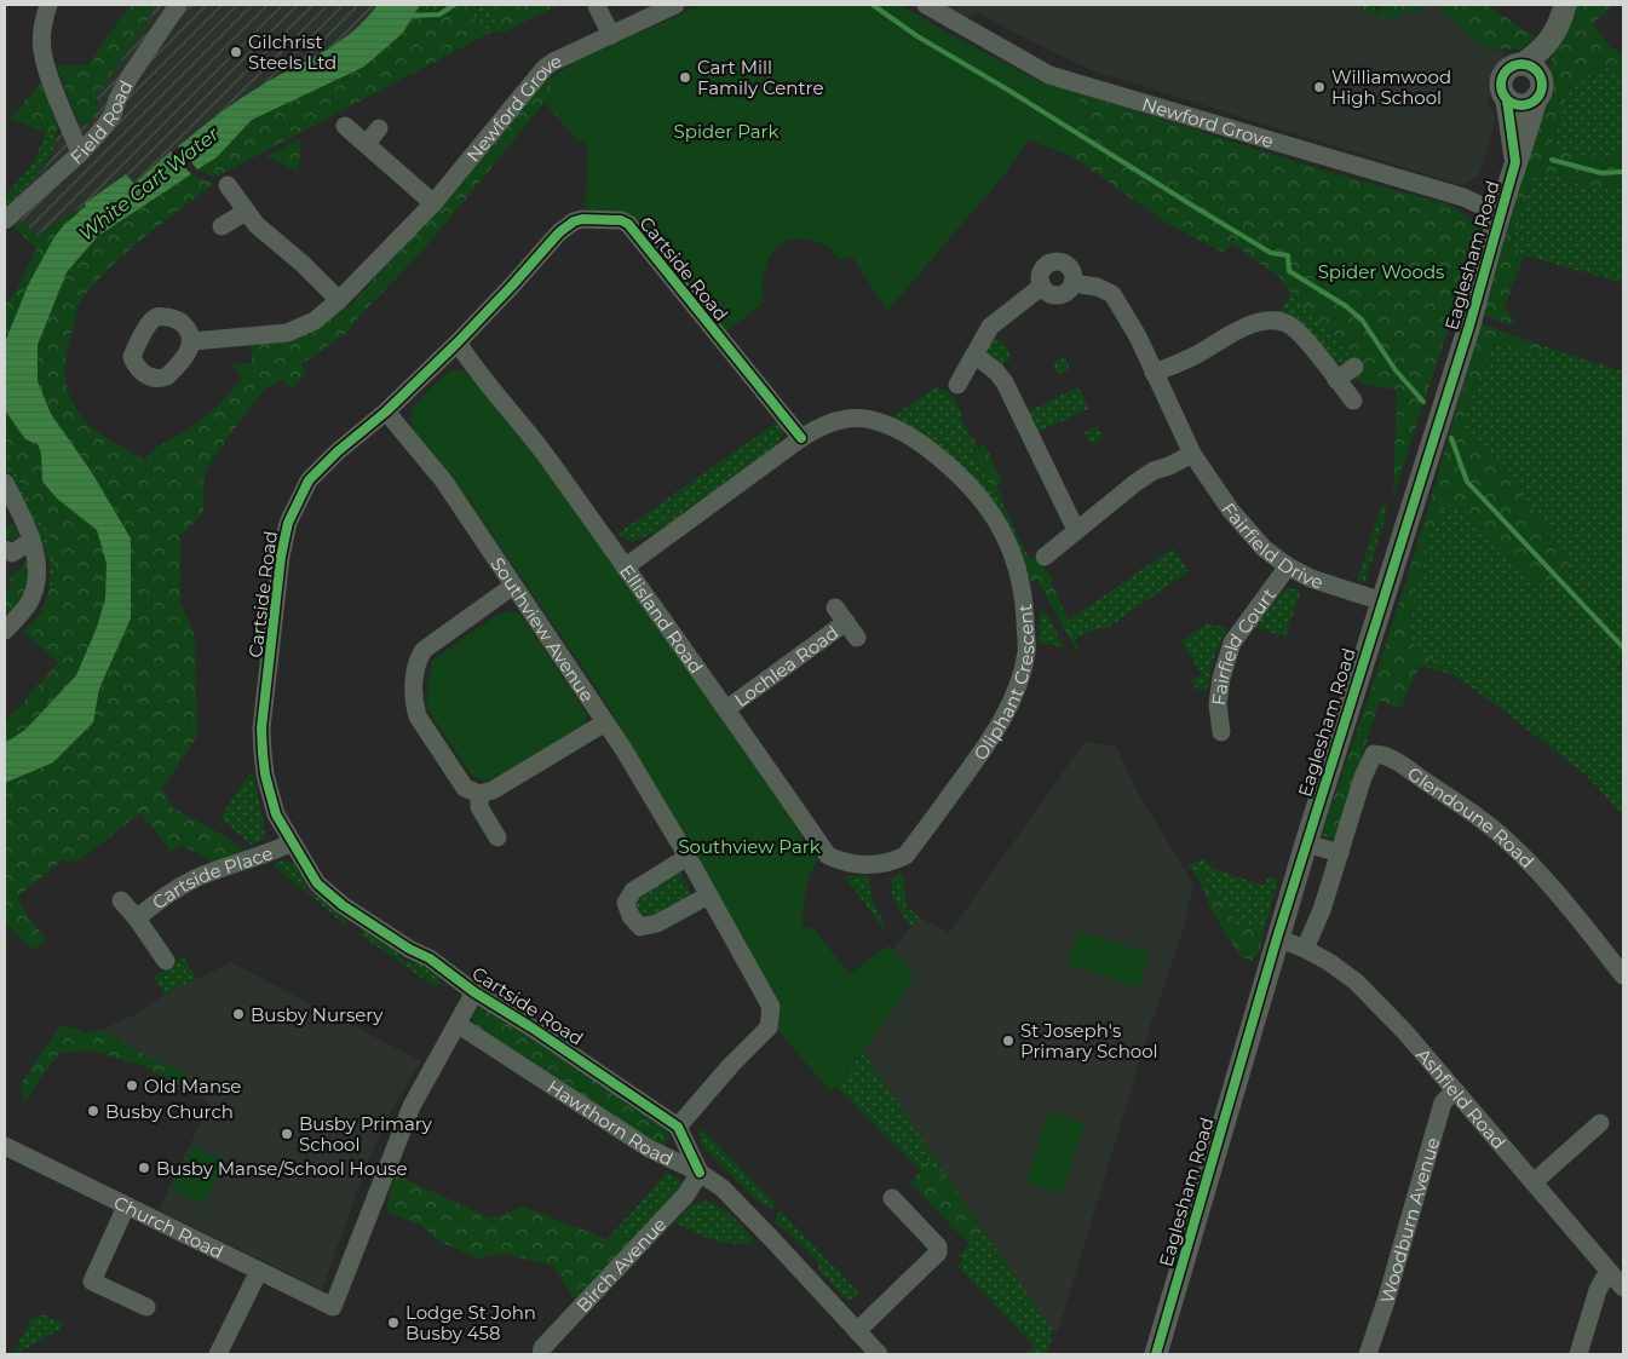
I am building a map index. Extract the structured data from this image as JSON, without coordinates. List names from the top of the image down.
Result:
{
  "streets": {
    "main road": ["Eaglesham Road"],
    "street": [
      "Newford Grove",
      "Field Road",
      "Cartside Road",
      "Fairfield Drive",
      "Ellisland Road",
      "Southview Avenue",
      "Fairfield Court",
      "Lochlea Road",
      "Oliphant Crescent",
      "Glendoune Road",
      "Cartside Place",
      "Ashfield Road",
      "Hawthorn Road",
      "Woodburn Avenue",
      "Church Road",
      "Birch Avenue"
    ]
  },
  "crossings": [
    ["Newford Grove", "Eaglesham Road"],
    ["Eaglesham Road", "Fairfield Drive"],
    ["Eaglesham Road", "Ashfield Road"],
    ["Cartside Road", "Ellisland Road"],
    ["Cartside Road", "Southview Avenue"],
    ["Cartside Road", "Oliphant Crescent"],
    ["Cartside Road", "Cartside Place"],
    ["Fairfield Drive", "Fairfield Court"],
    ["Ellisland Road", "Lochlea Road"],
    ["Ellisland Road", "Oliphant Crescent"],
    ["Glendoune Road", "Ashfield Road"],
    ["Ashfield Road", "Woodburn Avenue"],
    ["Hawthorn Road", "Church Road"],
    ["Hawthorn Road", "Birch Avenue"]
  ],
  "water": ["White Cart Water"],
  "parks": ["Spider Park", "Spider Woods", "Southview Park"],
  "places": [
    "Gilchrist Steels Ltd",
    "Cart Mill Family Centre",
    "Williamwood High School",
    "Busby Nursery",
    "St Joseph's Primary School",
    "Old Manse",
    "Busby Church",
    "Busby Primary School",
    "Busby Manse/School House",
    "Lodge St John Busby 458"
  ]
}
